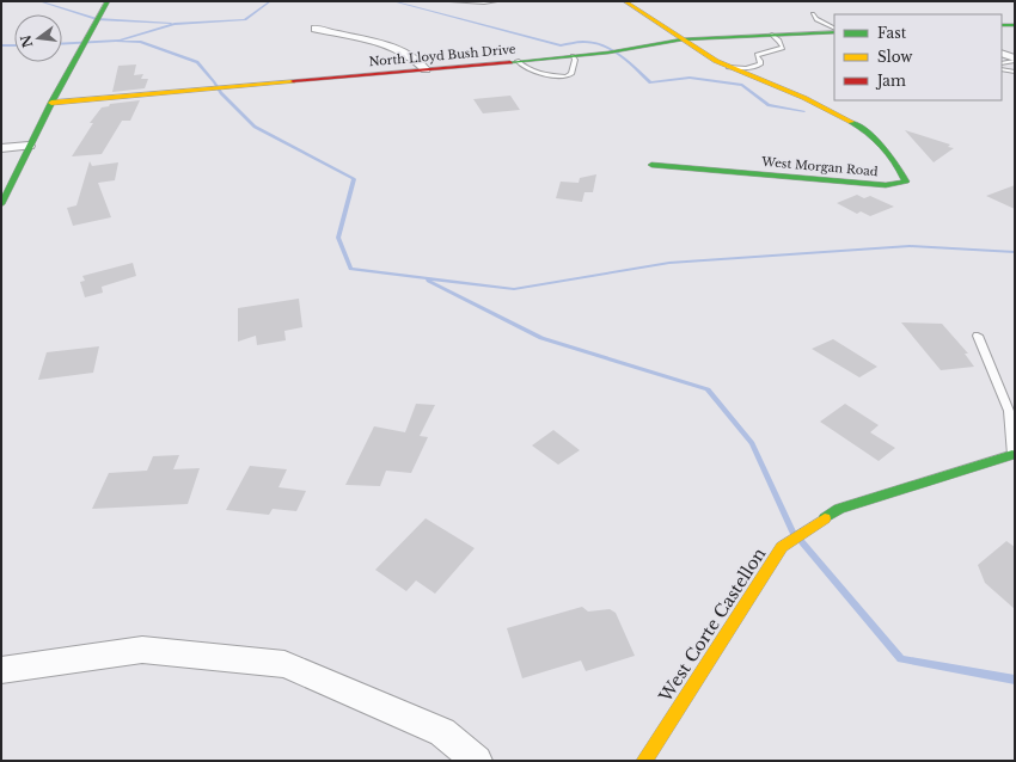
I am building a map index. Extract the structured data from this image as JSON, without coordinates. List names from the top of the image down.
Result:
{
  "streets": {
    "street": ["North Lloyd Bush Drive", "West Morgan Road", "West Corte Castellon"]
  },
  "crossings": [
    ["North Lloyd Bush Drive", "West Morgan Road"]
  ],
  "legend": ["Fast", "Slow", "Jam"],
  "north": "left"
}
